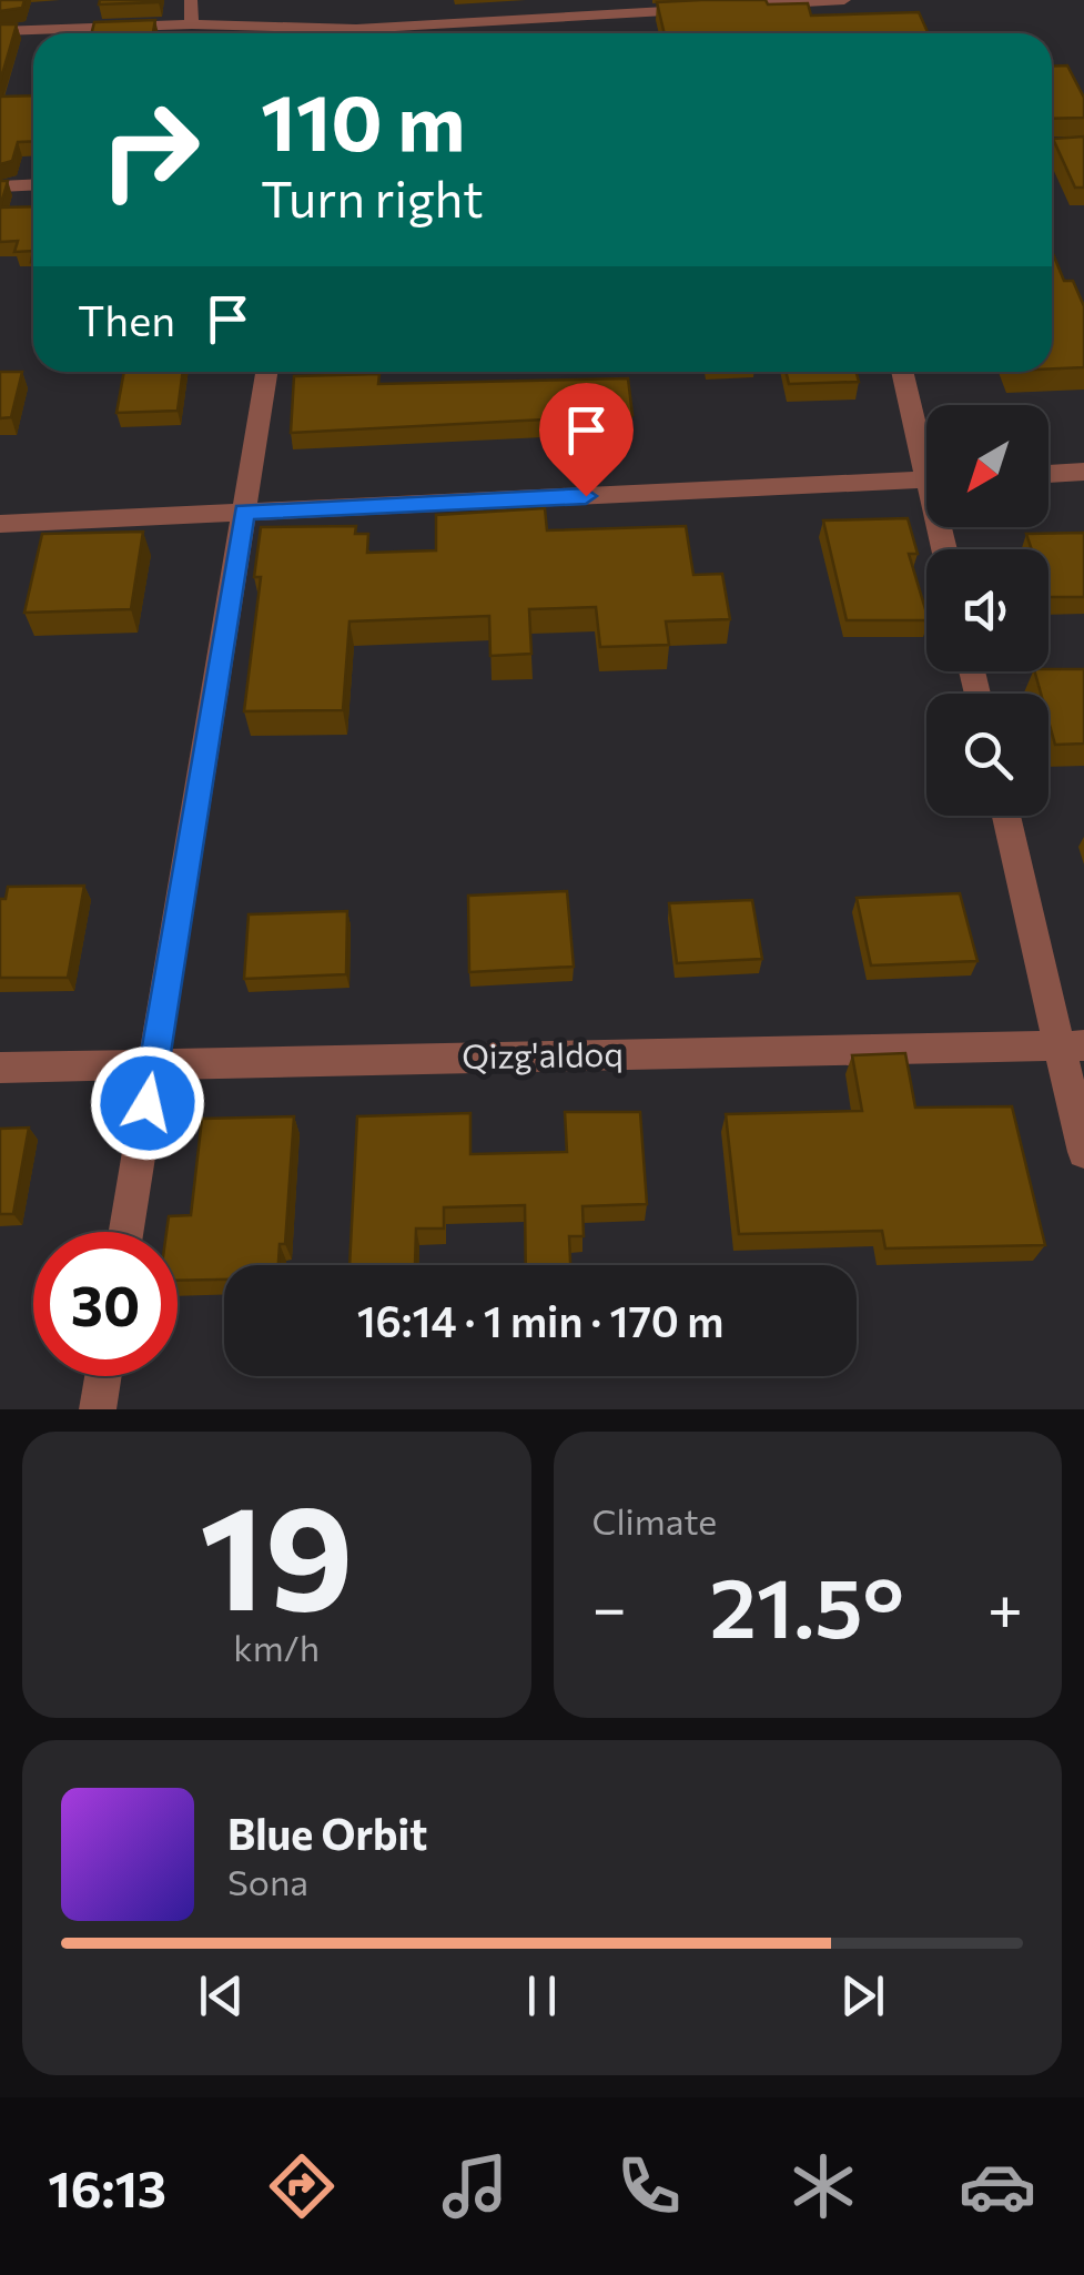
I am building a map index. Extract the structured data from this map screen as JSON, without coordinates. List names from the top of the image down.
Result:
{
  "streets": {
    "street": ["Qizg'aldoq"]
  },
  "north": "bottom left",
  "page": {
    "turn": ["110 m", "Turn right"],
    "then": "Then",
    "limit": "30",
    "trip": "16:14 · 1 min · 170 m",
    "tile": [
      ["19", "km/h"],
      "Climate"
    ],
    "heat": ["−", "21.5°", "+"],
    "song": ["Blue Orbit", "Sona"],
    "tabs": "16:13"
  }
}
